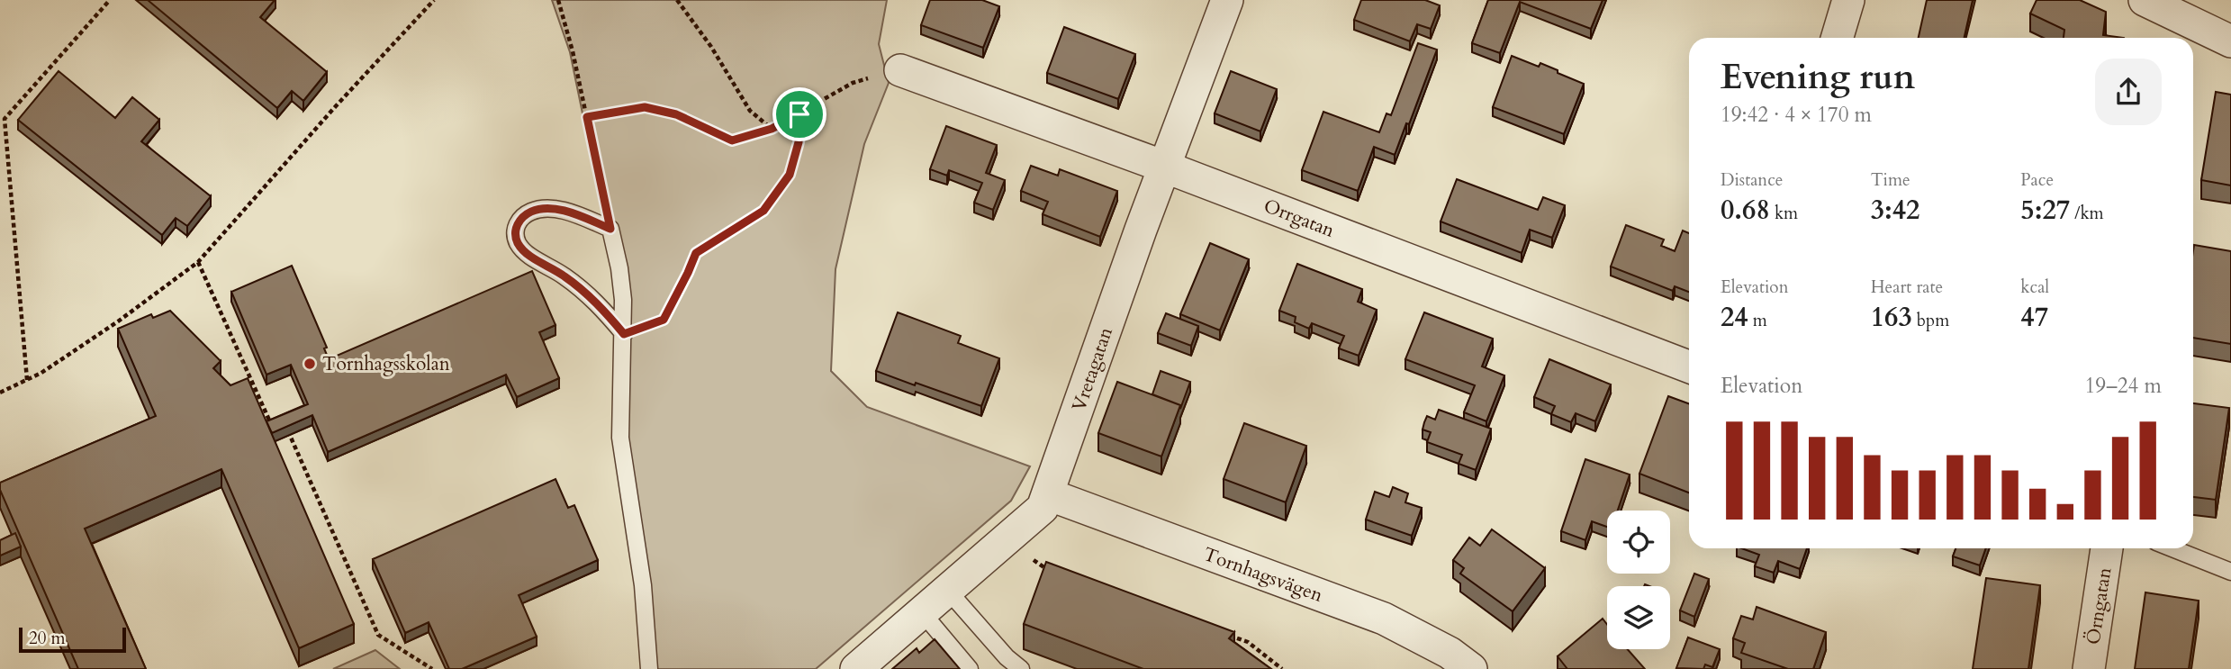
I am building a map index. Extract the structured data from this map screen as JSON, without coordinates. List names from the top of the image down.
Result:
{
  "streets": {
    "street": [
      "Orrgatan",
      "Vretagatan",
      "Tornhagsvägen",
      "Örngatan"
    ]
  },
  "crossings": [
    ["Orrgatan", "Vretagatan"],
    ["Vretagatan", "Tornhagsvägen"]
  ],
  "places": ["Tornhagsskolan"],
  "scale_bar": "20 m",
  "page": {
    "heading": ["Evening run", "19:42 · 4 × 170 m"],
    "stats": [
      ["Distance", "0.68 km"],
      ["Time", "3:42"],
      ["Pace", "5:27 /km"],
      ["Elevation", "24 m"],
      ["Heart rate", "163 bpm"],
      ["kcal", "47"]
    ],
    "chart": ["Elevation", "19–24 m"],
    "scale": "20 m"
  }
}
